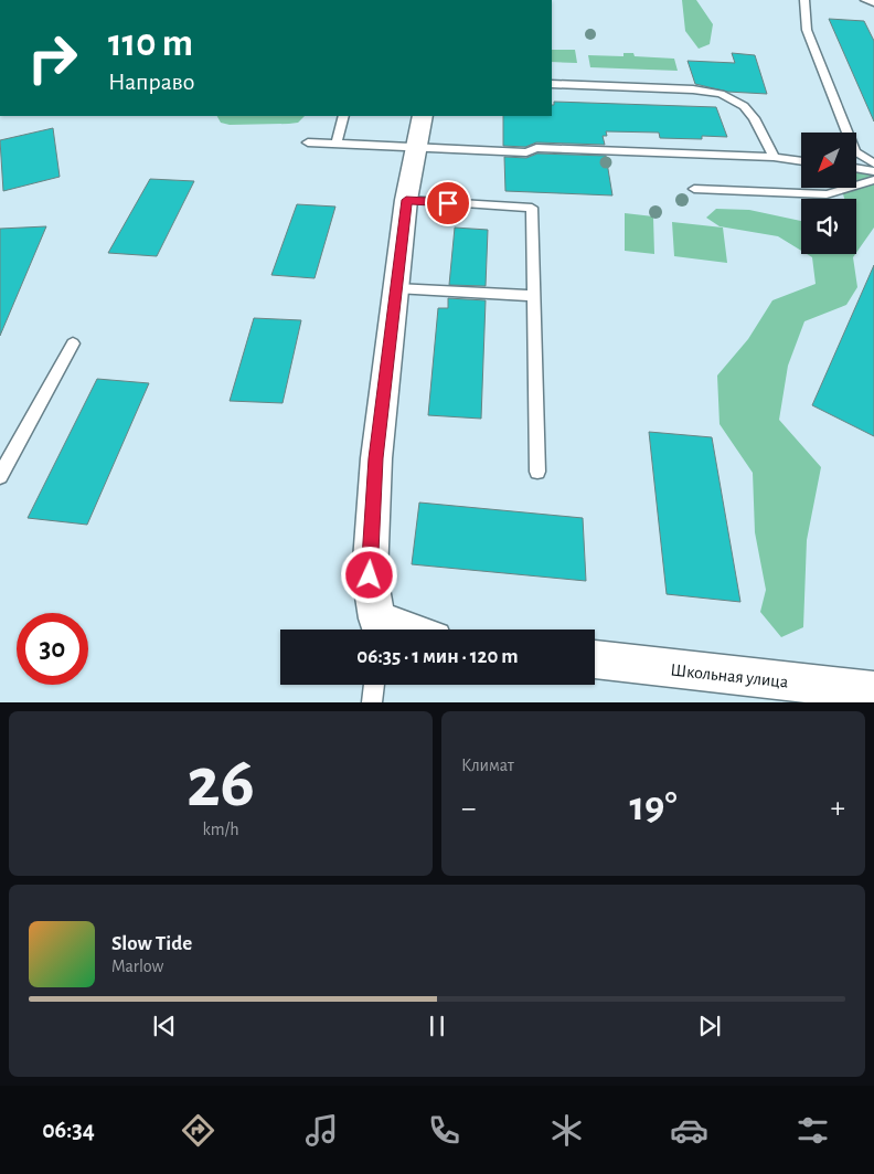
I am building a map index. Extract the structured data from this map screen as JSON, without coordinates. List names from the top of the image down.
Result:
{
  "streets": {
    "street": ["Школьная улица"]
  },
  "north": "bottom left",
  "page": {
    "turn": ["110 m", "Направо"],
    "limit": "30",
    "trip": "06:35 · 1 мин · 120 m",
    "tile": [
      ["26", "km/h"],
      "Климат"
    ],
    "heat": ["−", "19°", "+"],
    "song": ["Slow Tide", "Marlow"],
    "tabs": "06:34"
  }
}
